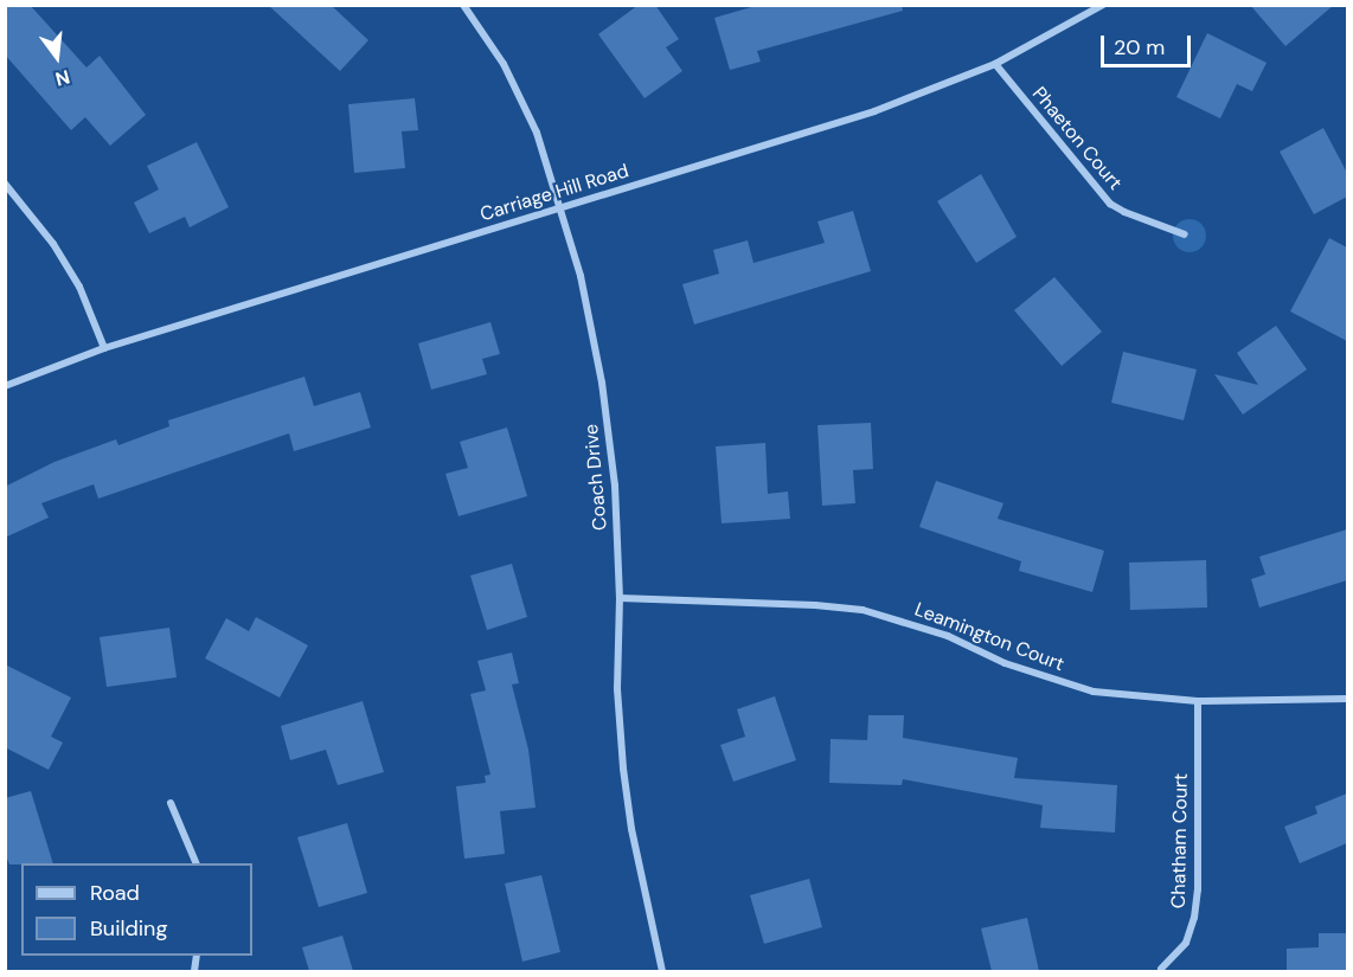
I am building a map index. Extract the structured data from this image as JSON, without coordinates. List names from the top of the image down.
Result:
{
  "streets": {
    "street": [
      "Phaeton Court",
      "Carriage Hill Road",
      "Coach Drive",
      "Leamington Court",
      "Chatham Court"
    ]
  },
  "crossings": [
    ["Phaeton Court", "Carriage Hill Road"],
    ["Carriage Hill Road", "Coach Drive"],
    ["Coach Drive", "Leamington Court"],
    ["Leamington Court", "Chatham Court"]
  ],
  "legend": ["Road", "Building"],
  "scale_bar": "20 m",
  "north": "bottom"
}
